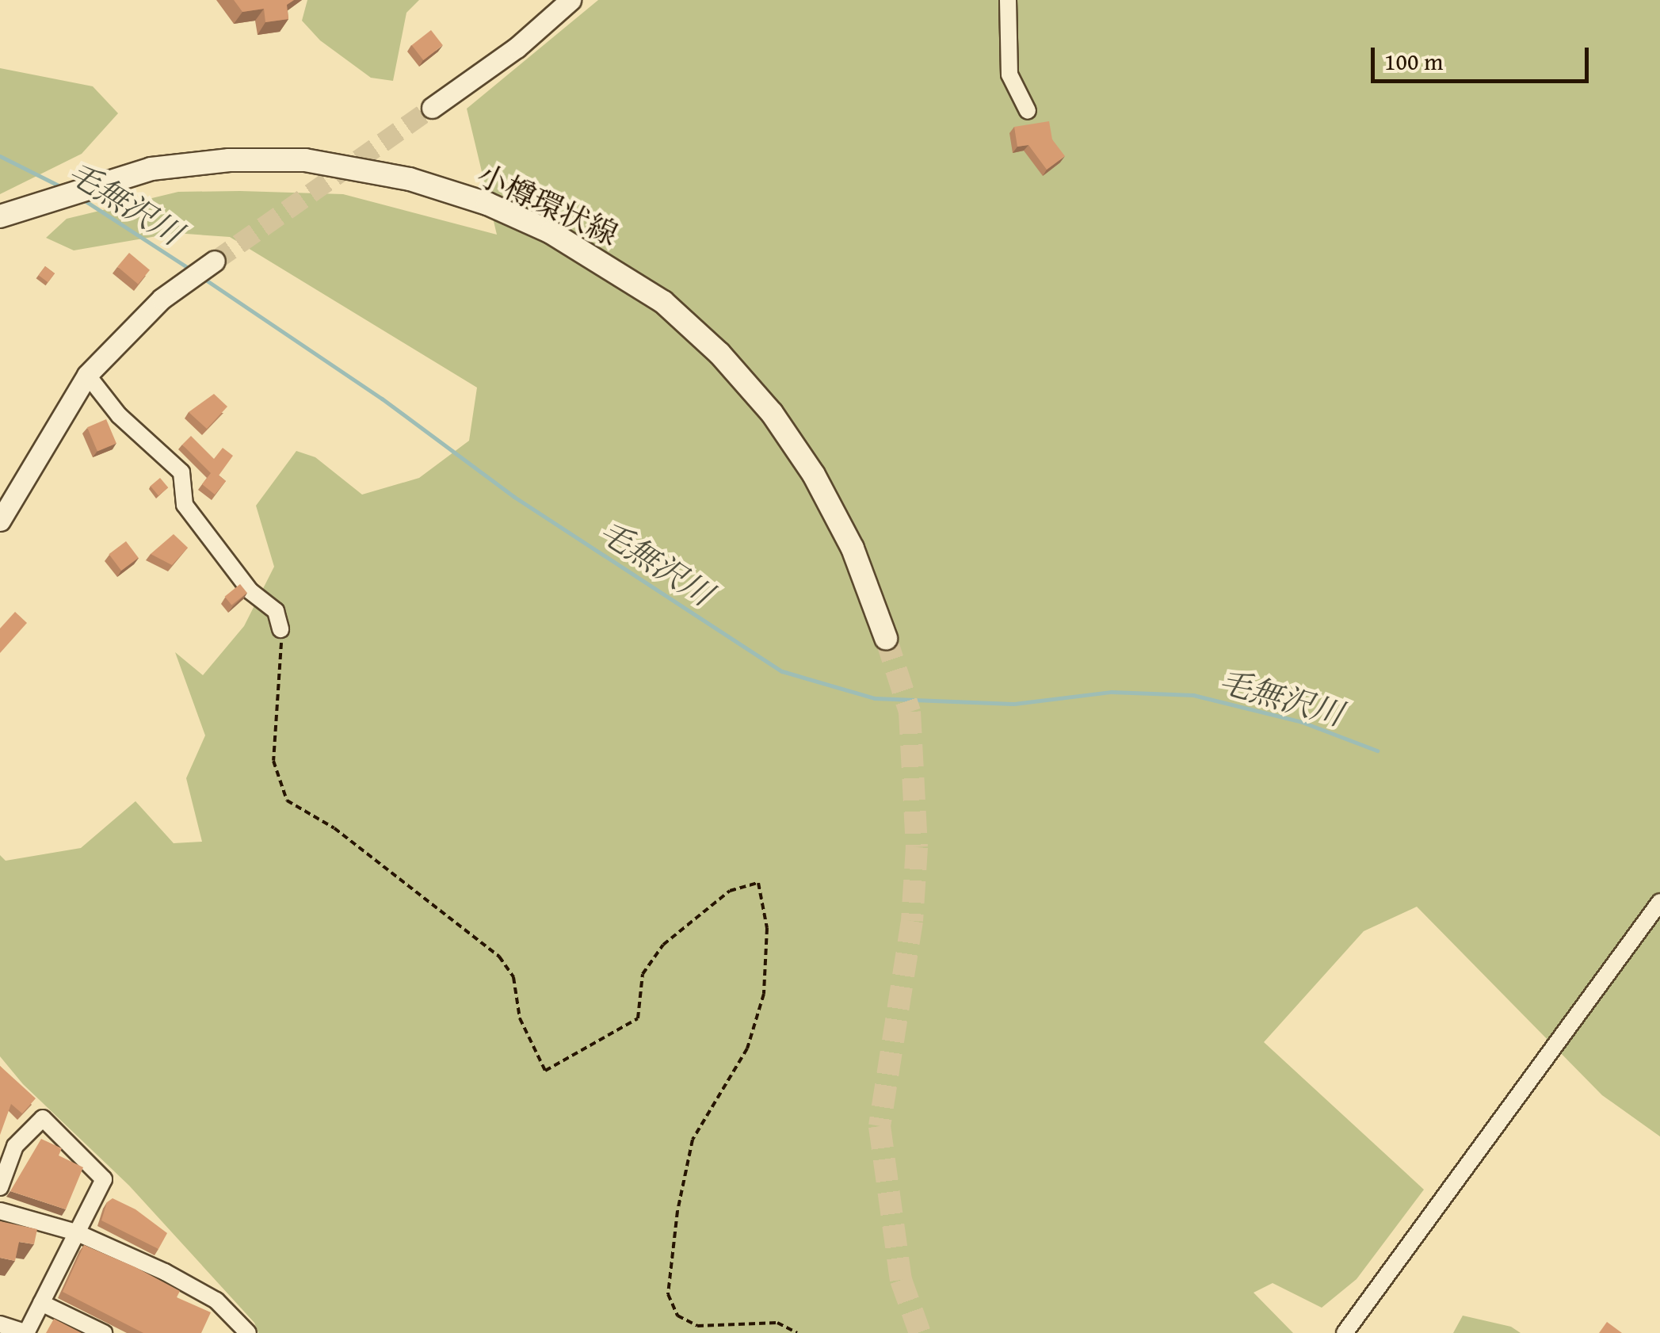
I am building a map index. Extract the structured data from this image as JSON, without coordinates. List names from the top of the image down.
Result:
{
  "streets": {
    "main road": ["小樽環状線"]
  },
  "water": ["毛無沢川"],
  "scale_bar": "100 m"
}
